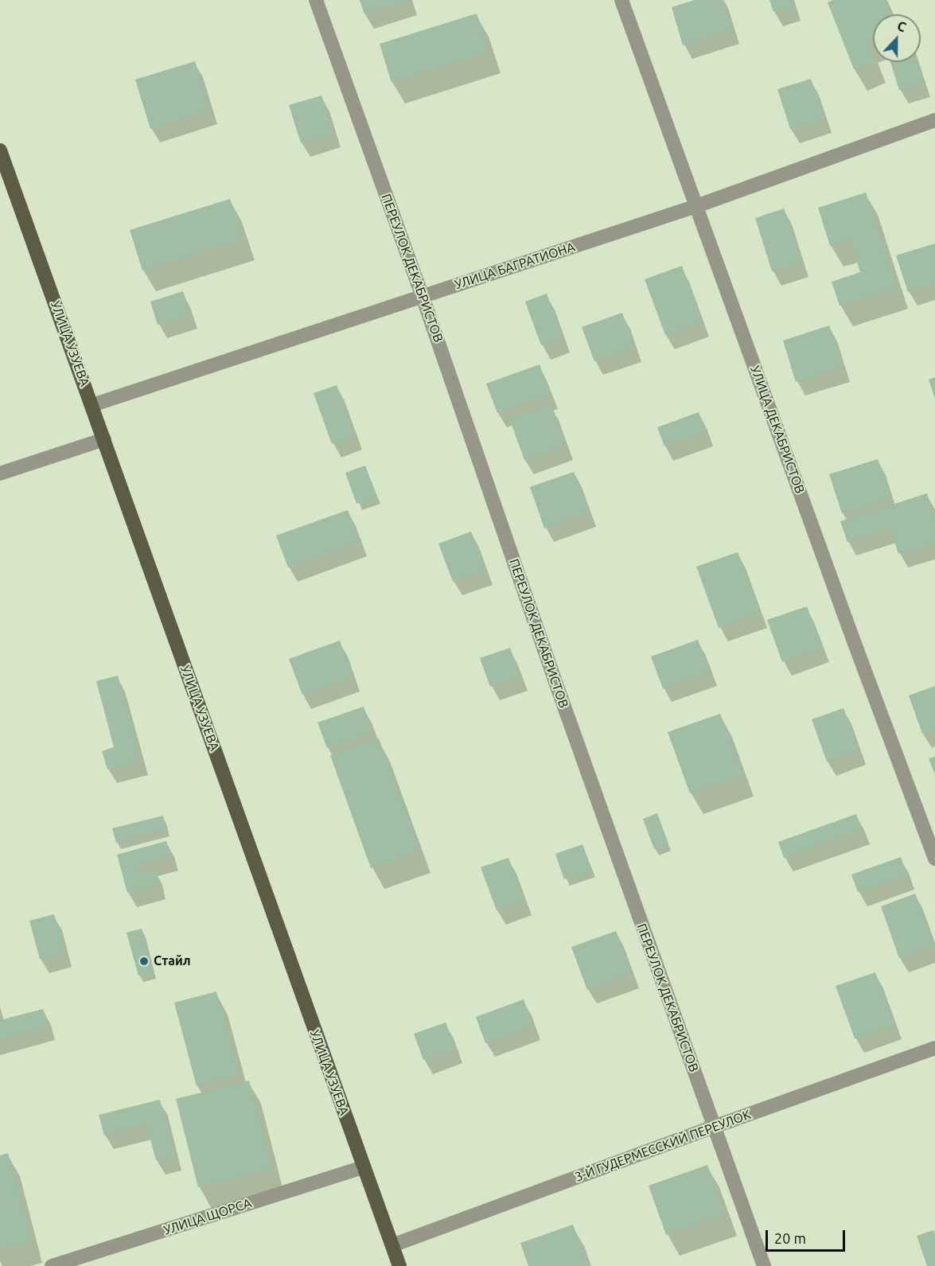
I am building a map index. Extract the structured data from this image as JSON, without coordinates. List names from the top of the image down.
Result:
{
  "streets": {
    "main road": ["УЛИЦА УЗУЕВА"],
    "street": [
      "УЛИЦА БАГРАТИОНА",
      "ПЕРЕУЛОК ДЕКАБРИСТОВ",
      "УЛИЦА ДЕКАБРИСТОВ",
      "3-Й ГУДЕРМЕССКИЙ ПЕРЕУЛОК",
      "УЛИЦА ЩОРСА"
    ]
  },
  "crossings": [
    ["УЛИЦА БАГРАТИОНА", "ПЕРЕУЛОК ДЕКАБРИСТОВ"],
    ["УЛИЦА БАГРАТИОНА", "УЛИЦА УЗУЕВА"],
    ["УЛИЦА БАГРАТИОНА", "УЛИЦА ДЕКАБРИСТОВ"],
    ["ПЕРЕУЛОК ДЕКАБРИСТОВ", "3-Й ГУДЕРМЕССКИЙ ПЕРЕУЛОК"],
    ["УЛИЦА УЗУЕВА", "3-Й ГУДЕРМЕССКИЙ ПЕРЕУЛОК"],
    ["УЛИЦА УЗУЕВА", "УЛИЦА ЩОРСА"]
  ],
  "places": ["Стайл"],
  "scale_bar": "20 m",
  "north": "top"
}
